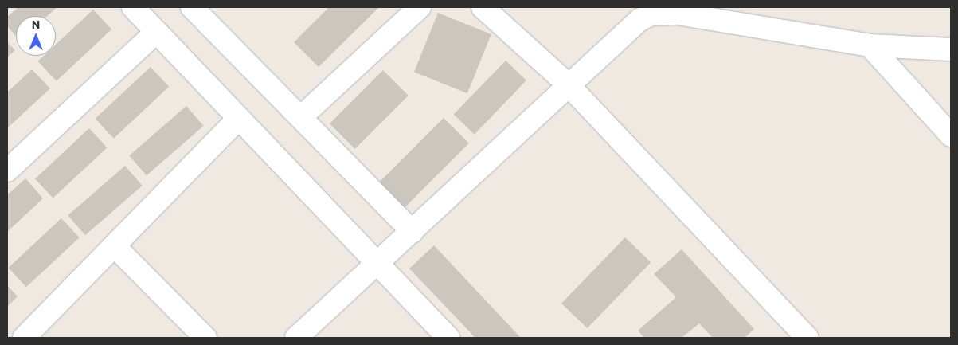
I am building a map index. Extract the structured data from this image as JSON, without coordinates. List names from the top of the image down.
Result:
{
  "north": "top"
}
